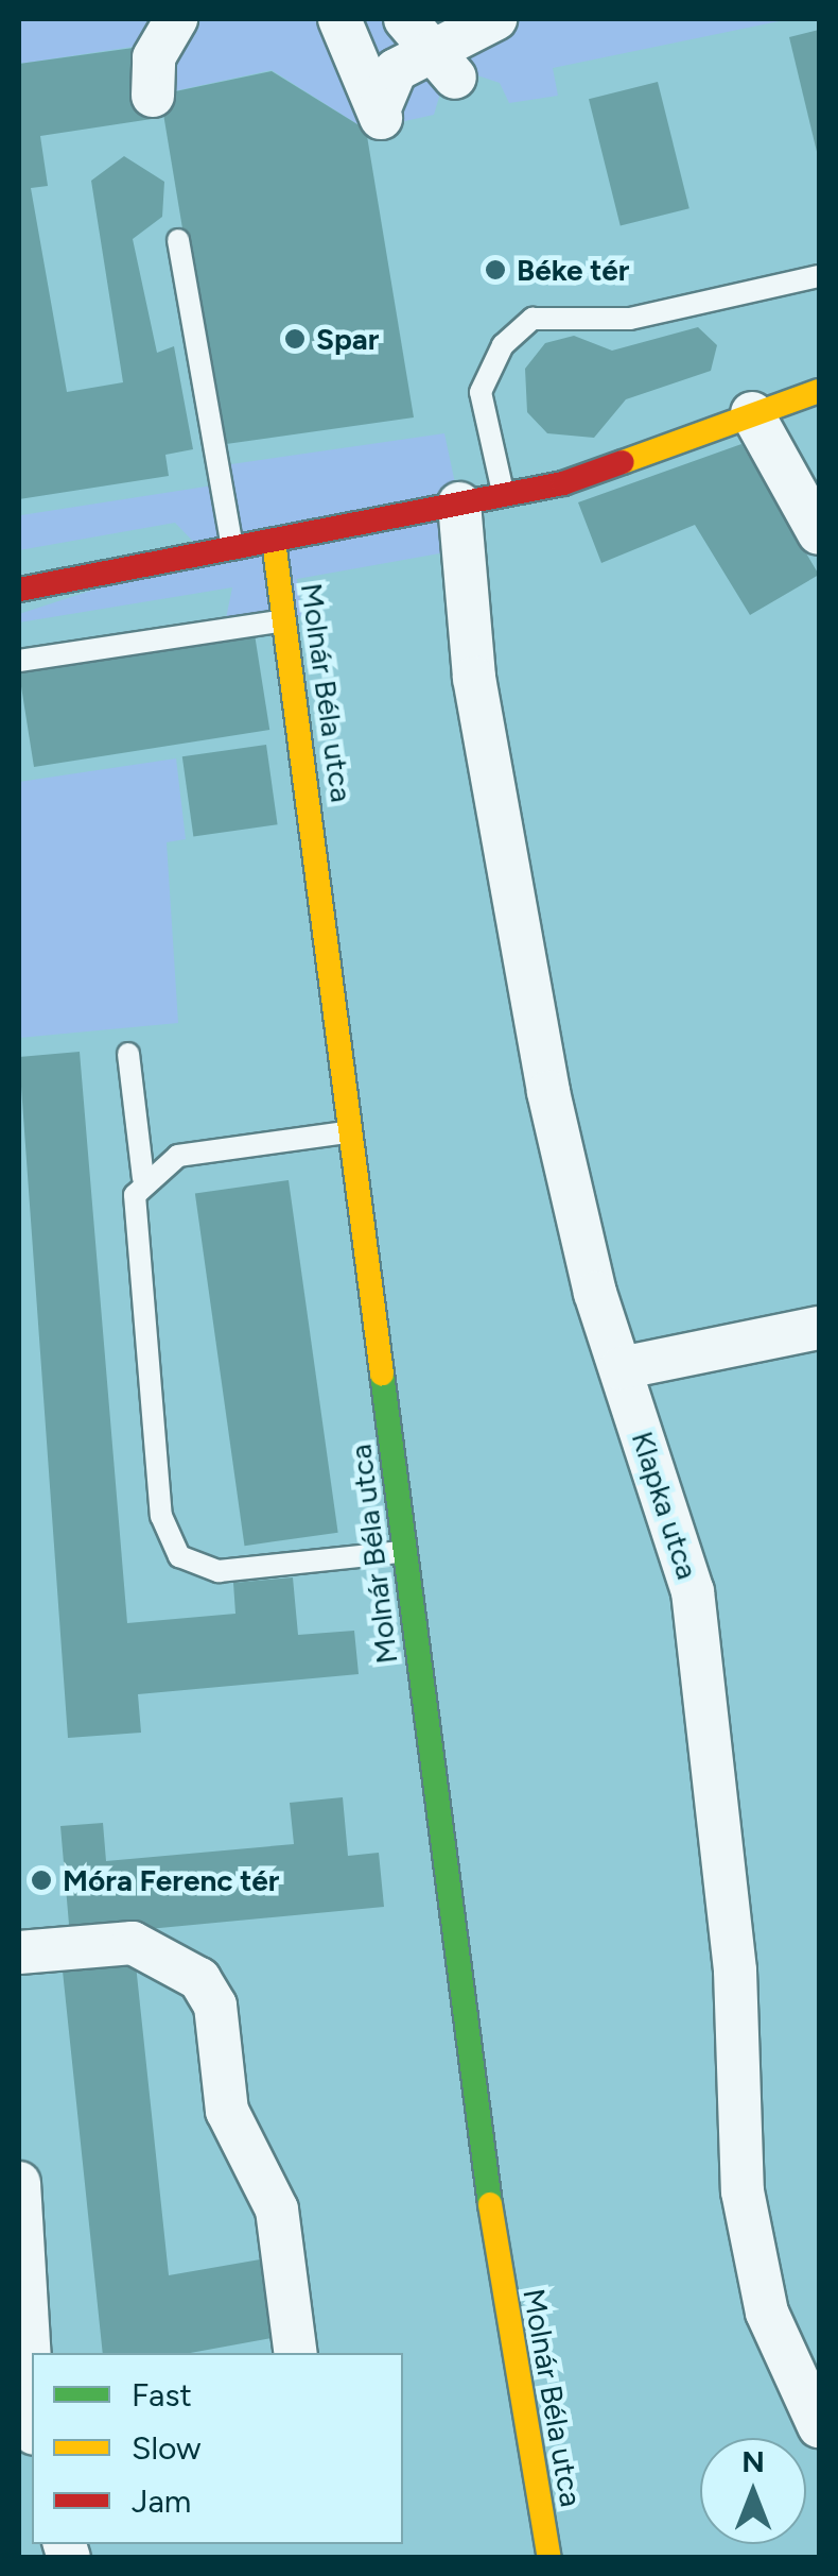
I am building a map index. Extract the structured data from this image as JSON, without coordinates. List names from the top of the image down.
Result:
{
  "streets": {
    "street": ["Molnár Béla utca", "Klapka utca"]
  },
  "places": ["Béke tér", "Spar", "Móra Ferenc tér"],
  "legend": ["Fast", "Slow", "Jam"],
  "north": "top"
}
